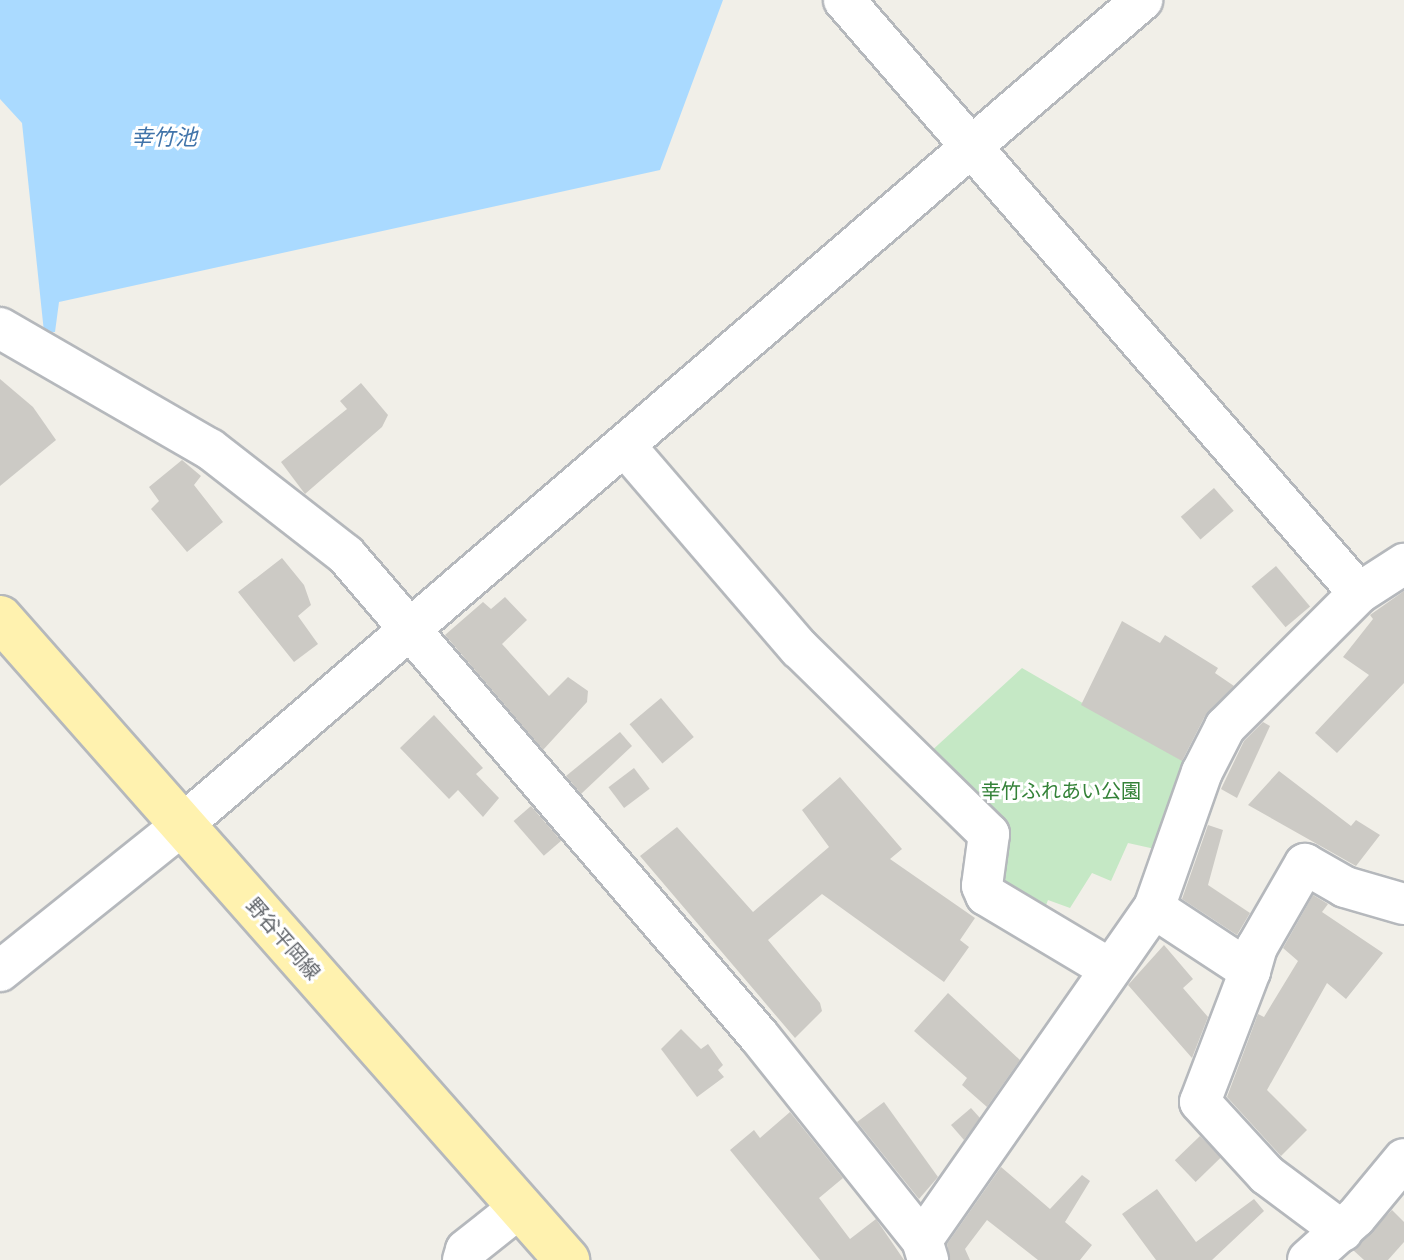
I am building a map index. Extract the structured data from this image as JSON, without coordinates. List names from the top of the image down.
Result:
{
  "streets": {
    "main road": ["野谷平岡線"]
  },
  "water": ["幸竹池"],
  "parks": ["幸竹ふれあい公園"]
}
